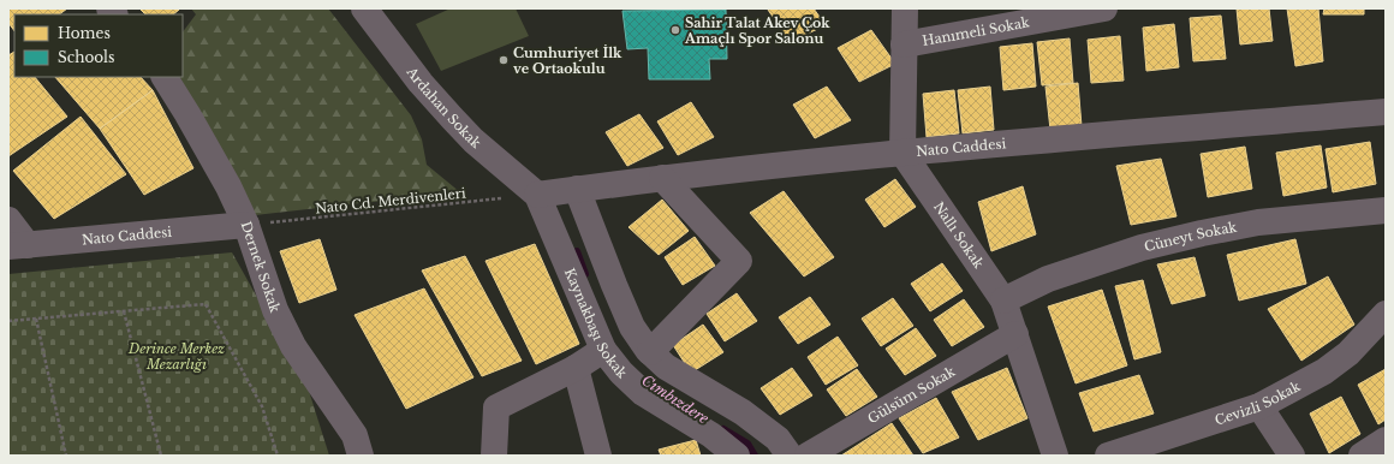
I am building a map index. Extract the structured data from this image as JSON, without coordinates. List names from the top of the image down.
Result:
{
  "streets": {
    "street": [
      "Hanımeli Sokak",
      "Ardahan Sokak",
      "Nato Caddesi",
      "Nallı Sokak",
      "Cüneyt Sokak",
      "Dernek Sokak",
      "Kaynakbaşı Sokak",
      "Gülsüm Sokak",
      "Cevizli Sokak"
    ],
    "path": ["Nato Cd. Merdivenleri"]
  },
  "crossings": [
    ["Ardahan Sokak", "Nato Caddesi"],
    ["Ardahan Sokak", "Nato Cd. Merdivenleri"],
    ["Ardahan Sokak", "Kaynakbaşı Sokak"],
    ["Nato Caddesi", "Nato Cd. Merdivenleri"],
    ["Nato Caddesi", "Nallı Sokak"],
    ["Nato Caddesi", "Dernek Sokak"],
    ["Nato Caddesi", "Kaynakbaşı Sokak"],
    ["Nato Cd. Merdivenleri", "Dernek Sokak"],
    ["Nato Cd. Merdivenleri", "Kaynakbaşı Sokak"],
    ["Nallı Sokak", "Cüneyt Sokak"],
    ["Nallı Sokak", "Gülsüm Sokak"]
  ],
  "water": ["Cımbızdere"],
  "parks": ["Derince Merkez Mezarlığı"],
  "places": ["Sahir Talat Akev Çok Amaçlı Spor Salonu", "Cumhuriyet İlk ve Ortaokulu"],
  "legend": ["Homes", "Schools"]
}
